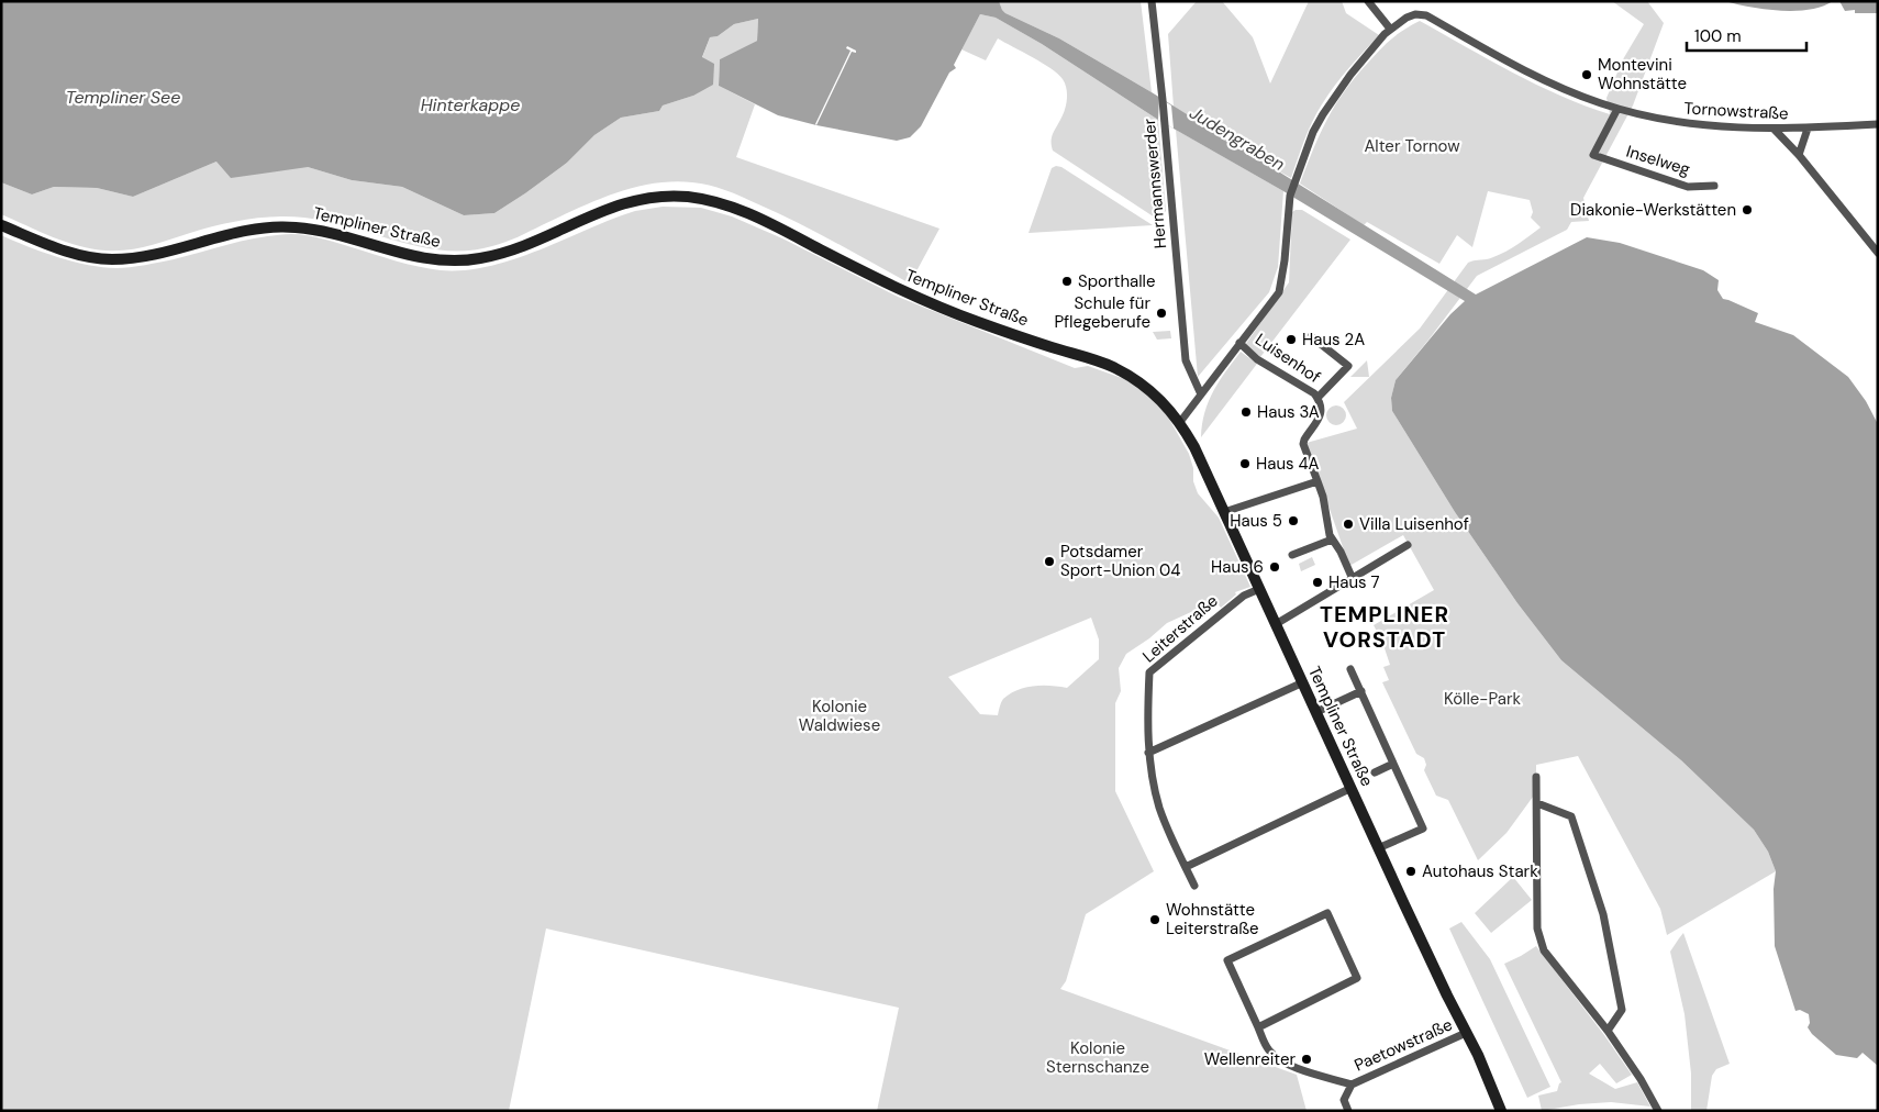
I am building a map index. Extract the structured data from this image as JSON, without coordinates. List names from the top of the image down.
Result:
{
  "streets": {
    "street": [
      "Tornowstraße",
      "Inselweg",
      "Hermannswerder",
      "Templiner Straße",
      "Luisenhof",
      "Leiterstraße",
      "Paetowstraße"
    ]
  },
  "crossings": [
    ["Tornowstraße", "Inselweg"],
    ["Templiner Straße", "Leiterstraße"],
    ["Templiner Straße", "Paetowstraße"]
  ],
  "districts": ["TEMPLINER VORSTADT"],
  "water": ["Templiner See", "Hinterkappe", "Judengraben"],
  "parks": [
    "Alter Tornow",
    "Kölle-Park",
    "Kolonie Waldwiese",
    "Kolonie Sternschanze"
  ],
  "places": [
    "Montevini Wohnstätte",
    "Diakonie-Werkstätten",
    "Sporthalle",
    "Schule für Pflegeberufe",
    "Haus 2A",
    "Haus 3A",
    "Haus 4A",
    "Haus 5",
    "Villa Luisenhof",
    "Potsdamer Sport-Union 04",
    "Haus 6",
    "Haus 7",
    "Autohaus Stark",
    "Wohnstätte Leiterstraße",
    "Wellenreiter"
  ],
  "scale_bar": "100 m"
}
